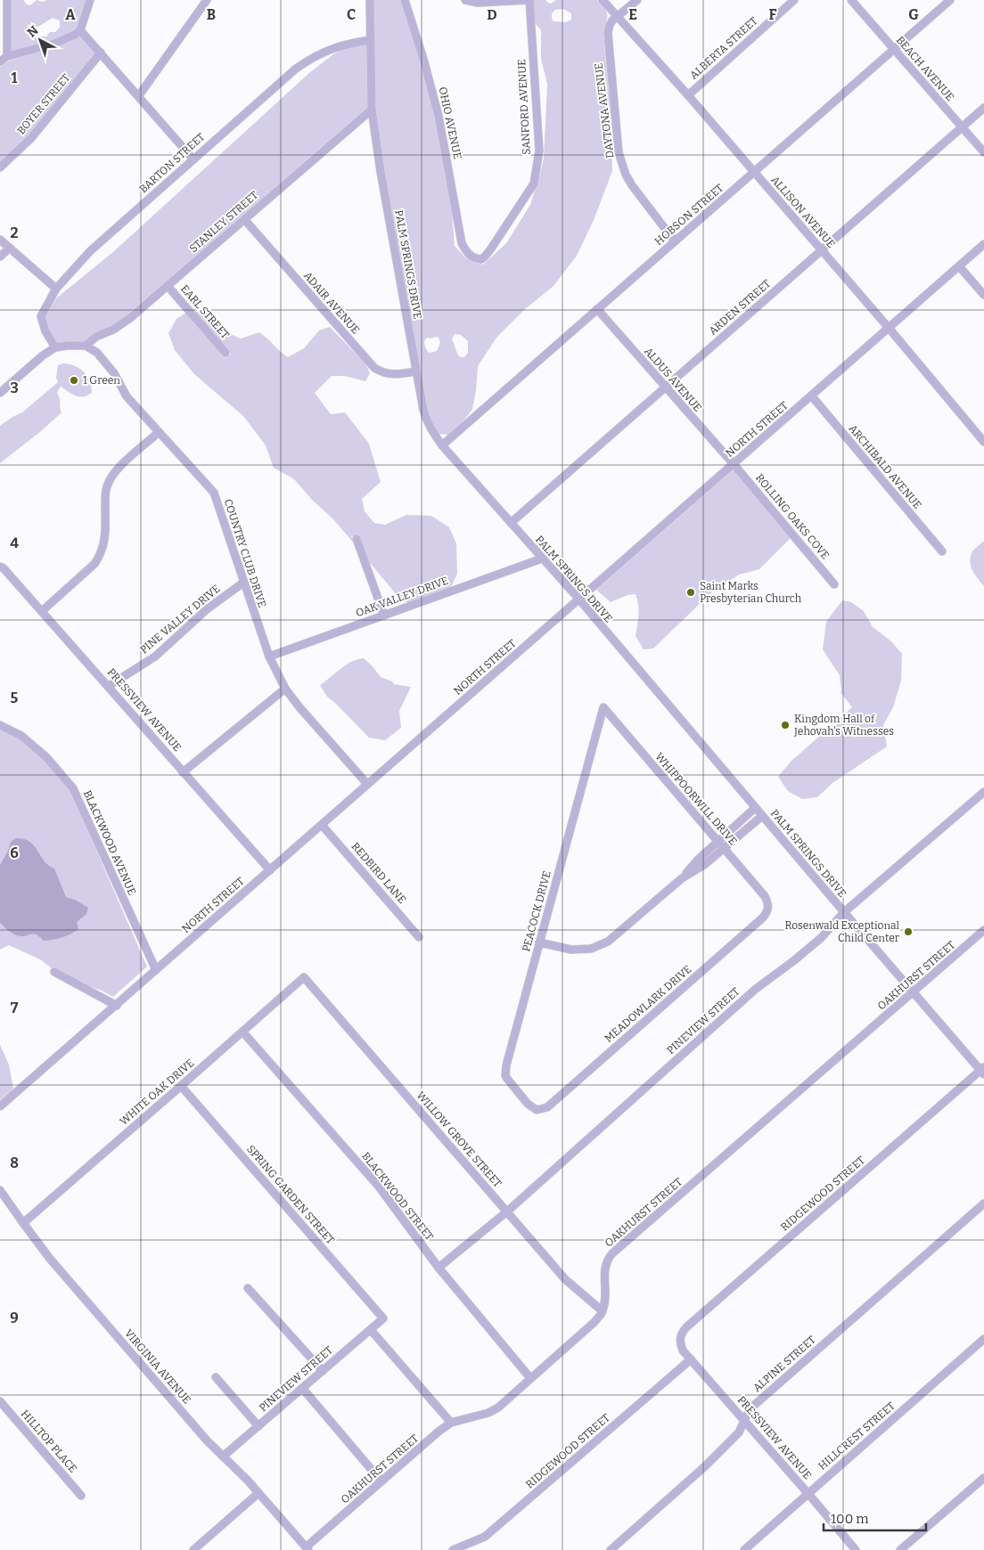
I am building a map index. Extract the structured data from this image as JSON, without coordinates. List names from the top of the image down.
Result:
{
  "streets": {
    "street": [
      "ALBERTA STREET",
      "BEACH AVENUE",
      "BOYER STREET",
      "SANFORD AVENUE",
      "DAYTONA AVENUE",
      "OHIO AVENUE",
      "BARTON STREET",
      "ALLISON AVENUE",
      "HOBSON STREET",
      "STANLEY STREET",
      "PALM SPRINGS DRIVE",
      "ADAIR AVENUE",
      "ARDEN STREET",
      "EARL STREET",
      "ALDUS AVENUE",
      "NORTH STREET",
      "ARCHIBALD AVENUE",
      "ROLLING OAKS COVE",
      "COUNTRY CLUB DRIVE",
      "OAK VALLEY DRIVE",
      "PINE VALLEY DRIVE",
      "PRESSVIEW AVENUE",
      "WHIPPOORWILL DRIVE",
      "BLACKWOOD AVENUE",
      "REDBIRD LANE",
      "PEACOCK DRIVE",
      "OAKHURST STREET",
      "MEADOWLARK DRIVE",
      "PINEVIEW STREET",
      "WHITE OAK DRIVE",
      "WILLOW GROVE STREET",
      "RIDGEWOOD STREET",
      "SPRING GARDEN STREET",
      "BLACKWOOD STREET",
      "ALPINE STREET",
      "VIRGINIA AVENUE",
      "HILLCREST STREET",
      "HILLTOP PLACE"
    ]
  },
  "crossings": [
    ["ALBERTA STREET", "ALLISON AVENUE"],
    ["BEACH AVENUE", "HOBSON STREET"],
    ["BEACH AVENUE", "ARDEN STREET"],
    ["SANFORD AVENUE", "OHIO AVENUE"],
    ["DAYTONA AVENUE", "ALLISON AVENUE"],
    ["DAYTONA AVENUE", "HOBSON STREET"],
    ["BARTON STREET", "PALM SPRINGS DRIVE"],
    ["ALLISON AVENUE", "HOBSON STREET"],
    ["ALLISON AVENUE", "ARDEN STREET"],
    ["ALLISON AVENUE", "NORTH STREET"],
    ["HOBSON STREET", "PALM SPRINGS DRIVE"],
    ["HOBSON STREET", "ALDUS AVENUE"],
    ["STANLEY STREET", "PALM SPRINGS DRIVE"],
    ["STANLEY STREET", "ADAIR AVENUE"],
    ["STANLEY STREET", "EARL STREET"],
    ["STANLEY STREET", "COUNTRY CLUB DRIVE"],
    ["PALM SPRINGS DRIVE", "ADAIR AVENUE"],
    ["PALM SPRINGS DRIVE", "ARDEN STREET"],
    ["PALM SPRINGS DRIVE", "NORTH STREET"],
    ["PALM SPRINGS DRIVE", "OAK VALLEY DRIVE"],
    ["PALM SPRINGS DRIVE", "OAKHURST STREET"],
    ["PALM SPRINGS DRIVE", "PINEVIEW STREET"],
    ["PALM SPRINGS DRIVE", "RIDGEWOOD STREET"],
    ["ARDEN STREET", "ALDUS AVENUE"],
    ["ALDUS AVENUE", "NORTH STREET"],
    ["ALDUS AVENUE", "ROLLING OAKS COVE"],
    ["NORTH STREET", "ARCHIBALD AVENUE"],
    ["NORTH STREET", "ROLLING OAKS COVE"],
    ["NORTH STREET", "COUNTRY CLUB DRIVE"],
    ["NORTH STREET", "PRESSVIEW AVENUE"],
    ["NORTH STREET", "BLACKWOOD AVENUE"],
    ["NORTH STREET", "REDBIRD LANE"],
    ["COUNTRY CLUB DRIVE", "OAK VALLEY DRIVE"],
    ["COUNTRY CLUB DRIVE", "PINE VALLEY DRIVE"],
    ["PINE VALLEY DRIVE", "PRESSVIEW AVENUE"],
    ["PRESSVIEW AVENUE", "RIDGEWOOD STREET"],
    ["PRESSVIEW AVENUE", "ALPINE STREET"],
    ["PRESSVIEW AVENUE", "HILLCREST STREET"],
    ["WHIPPOORWILL DRIVE", "PEACOCK DRIVE"],
    ["WHIPPOORWILL DRIVE", "MEADOWLARK DRIVE"],
    ["PEACOCK DRIVE", "MEADOWLARK DRIVE"],
    ["OAKHURST STREET", "WILLOW GROVE STREET"],
    ["OAKHURST STREET", "BLACKWOOD STREET"],
    ["OAKHURST STREET", "VIRGINIA AVENUE"],
    ["PINEVIEW STREET", "WILLOW GROVE STREET"],
    ["PINEVIEW STREET", "SPRING GARDEN STREET"],
    ["PINEVIEW STREET", "BLACKWOOD STREET"],
    ["PINEVIEW STREET", "VIRGINIA AVENUE"],
    ["WHITE OAK DRIVE", "WILLOW GROVE STREET"],
    ["WHITE OAK DRIVE", "SPRING GARDEN STREET"],
    ["WHITE OAK DRIVE", "BLACKWOOD STREET"],
    ["WHITE OAK DRIVE", "VIRGINIA AVENUE"]
  ],
  "places": [
    "1 Green",
    "Saint Marks Presbyterian Church",
    "Kingdom Hall of Jehovah's Witnesses",
    "Rosenwald Exceptional Child Center"
  ],
  "scale_bar": "100 m",
  "north": "top left",
  "grid": {
    "columns": [
      "A",
      "B",
      "C",
      "D",
      "E",
      "F",
      "G"
    ],
    "rows": [
      "1",
      "2",
      "3",
      "4",
      "5",
      "6",
      "7",
      "8",
      "9"
    ]
  }
}
